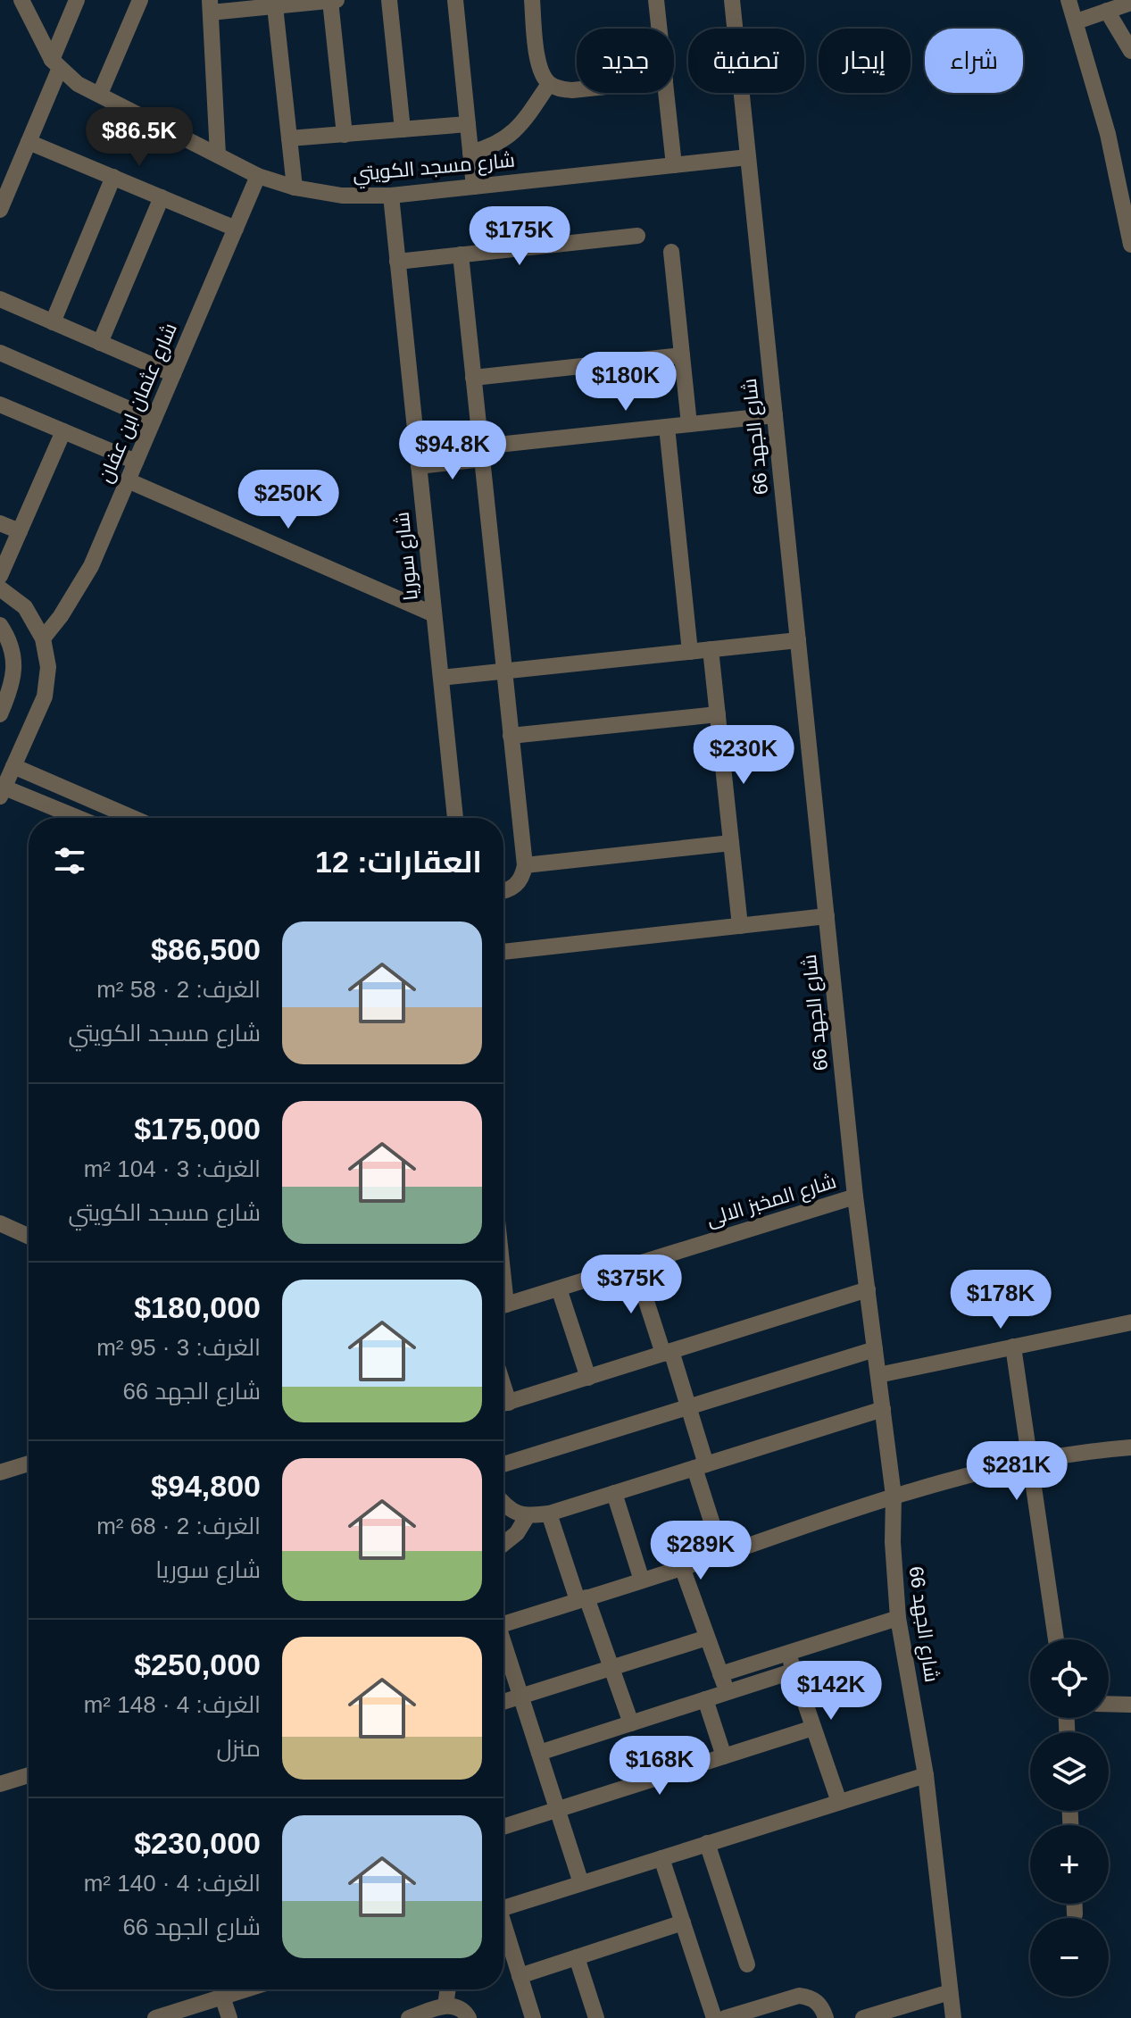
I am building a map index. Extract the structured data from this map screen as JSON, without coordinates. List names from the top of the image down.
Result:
{
  "streets": {
    "street": [
      "شارع مسجد الكويتي",
      "شارع عثمان ابن عفان",
      "شارع الجهد 66",
      "شارع سوريا",
      "شارع المخبز الالى"
    ]
  },
  "crossings": [
    ["شارع مسجد الكويتي", "شارع عثمان ابن عفان"],
    ["شارع مسجد الكويتي", "شارع الجهد 66"],
    ["شارع مسجد الكويتي", "شارع سوريا"],
    ["شارع الجهد 66", "شارع المخبز الالى"]
  ],
  "page": {
    "chip": [
      "شراء",
      "إيجار",
      "تصفية",
      "جديد"
    ],
    "price": [
      "$86.5K",
      "$175K",
      "$180K",
      "$94.8K",
      "$250K",
      "$230K",
      "$375K",
      "$178K",
      "$281K",
      "$289K",
      "$142K",
      "$168K"
    ],
    "heading": "العقارات: 12",
    "list": [
      {
        "name": "$86,500",
        "note": "الغرف: 2 · 58 m² · شارع مسجد الكويتي"
      },
      {
        "name": "$175,000",
        "note": "الغرف: 3 · 104 m² · شارع مسجد الكويتي"
      },
      {
        "name": "$180,000",
        "note": "الغرف: 3 · 95 m² · شارع الجهد 66"
      },
      {
        "name": "$94,800",
        "note": "الغرف: 2 · 68 m² · شارع سوريا"
      },
      {
        "name": "$250,000",
        "note": "الغرف: 4 · 148 m² · منزل"
      },
      {
        "name": "$230,000",
        "note": "الغرف: 4 · 140 m² · شارع الجهد 66"
      }
    ],
    "map_buttons": ["+", "−"]
  }
}
